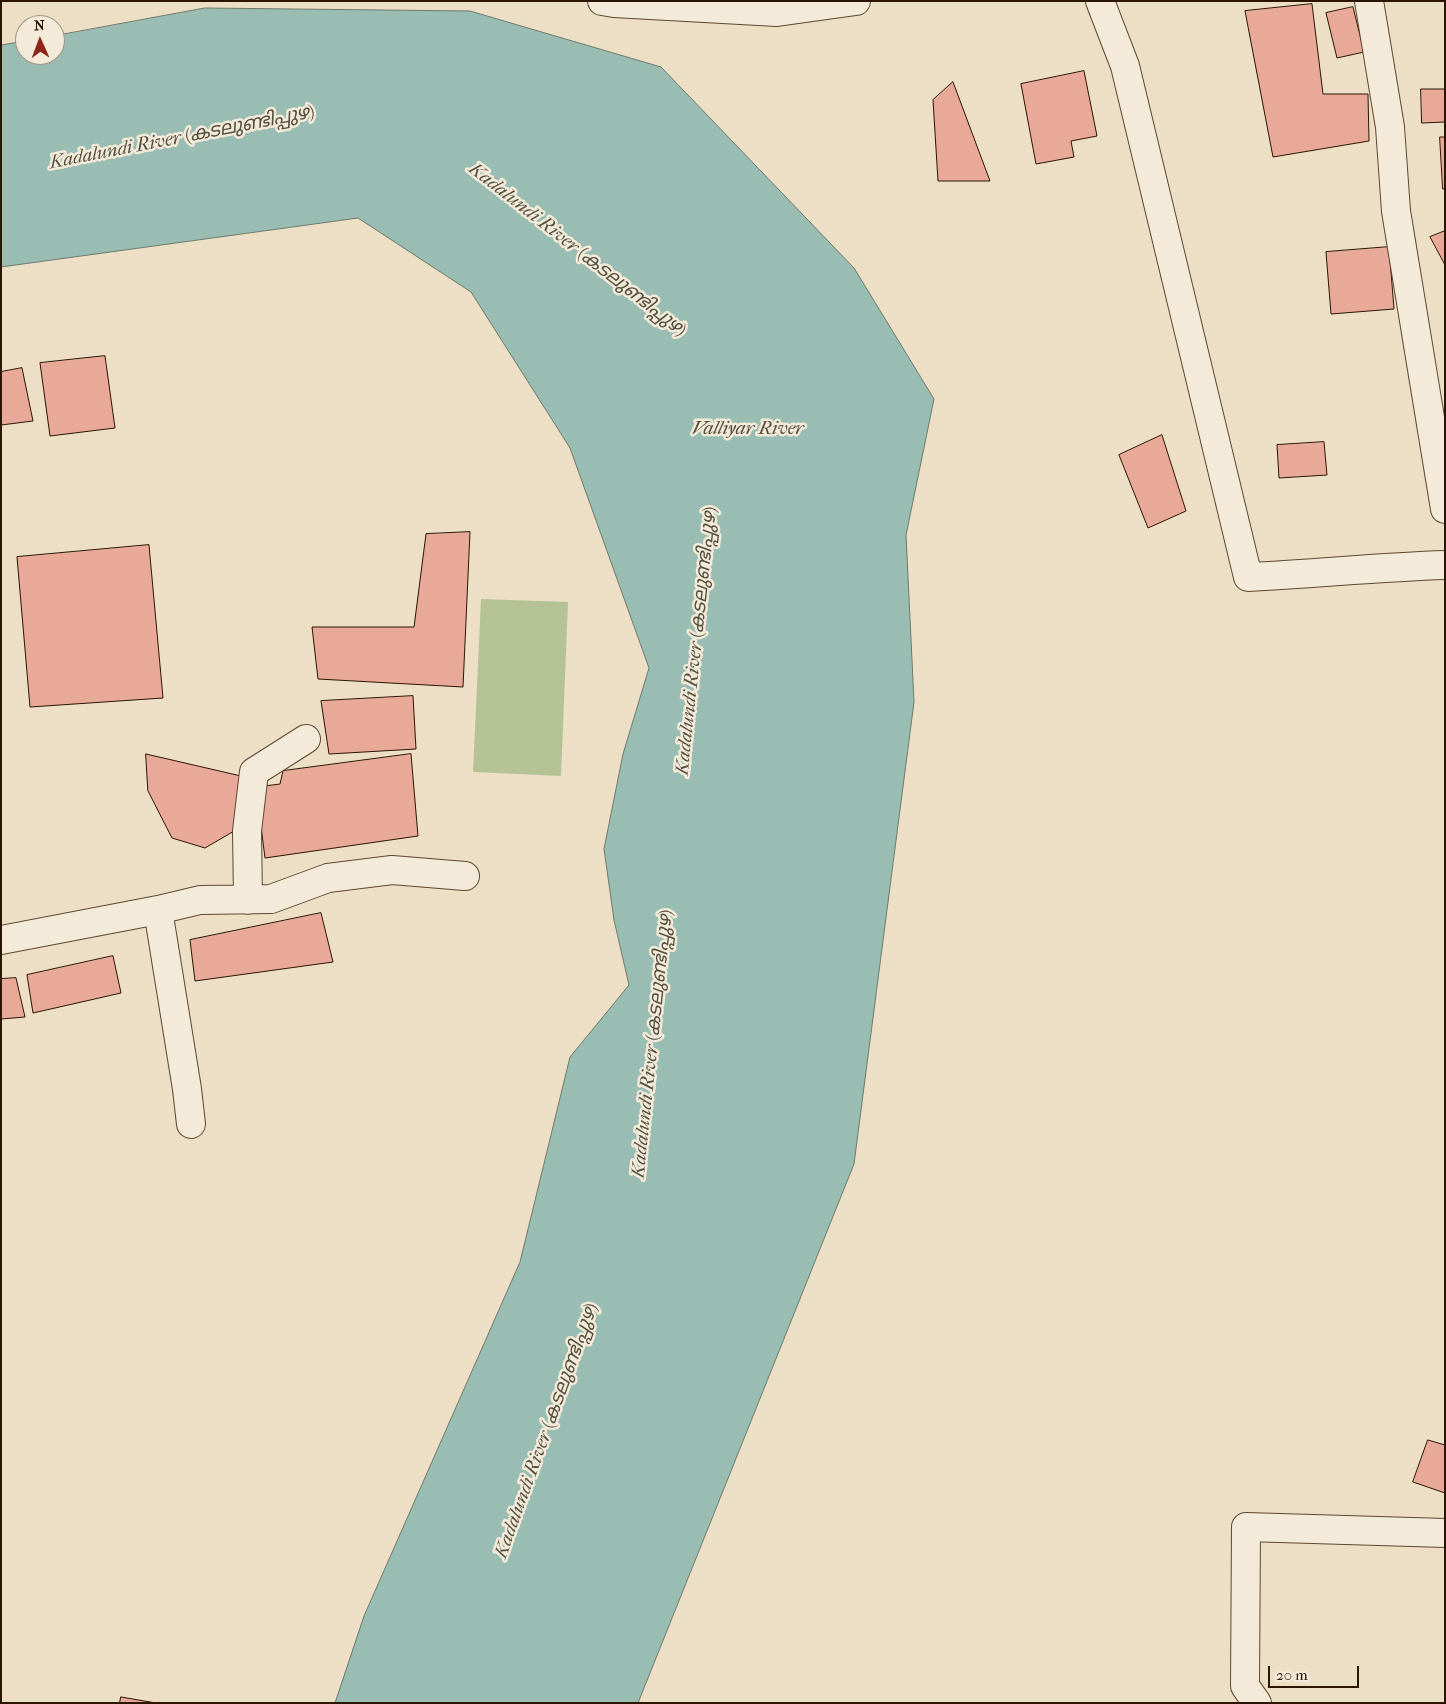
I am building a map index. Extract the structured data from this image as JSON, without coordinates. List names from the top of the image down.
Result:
{
  "water": ["Kadalundi River (കടലുണ്ടിപ്പുഴ)", "Valliyar River"],
  "scale_bar": "20 m",
  "north": "top"
}
